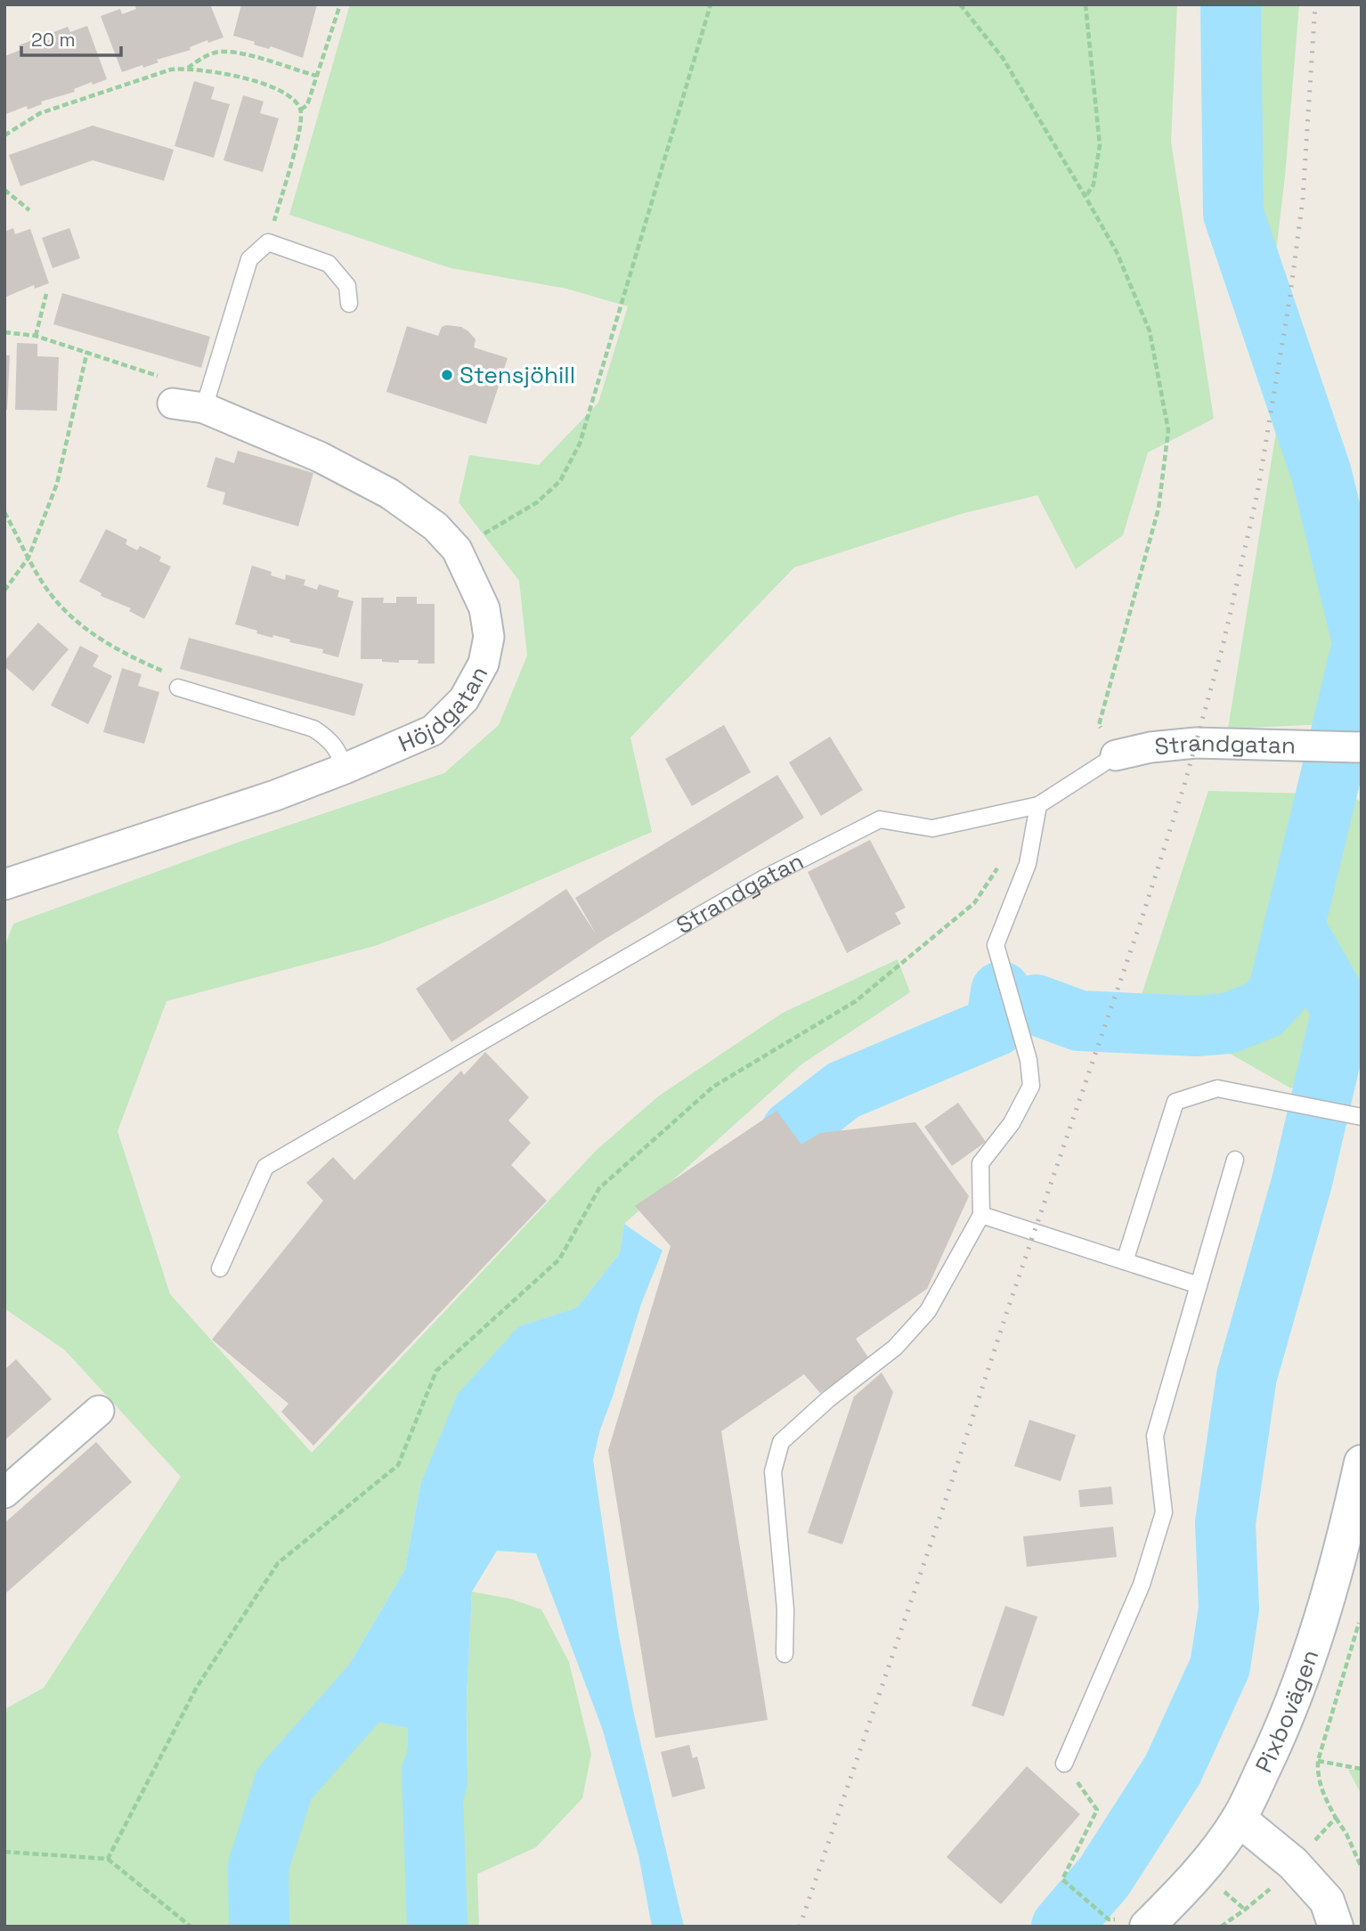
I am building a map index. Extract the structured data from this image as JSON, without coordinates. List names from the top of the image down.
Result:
{
  "streets": {
    "street": ["Höjdgatan", "Strandgatan", "Pixbovägen"]
  },
  "places": ["Stensjöhill"],
  "scale_bar": "20 m"
}
